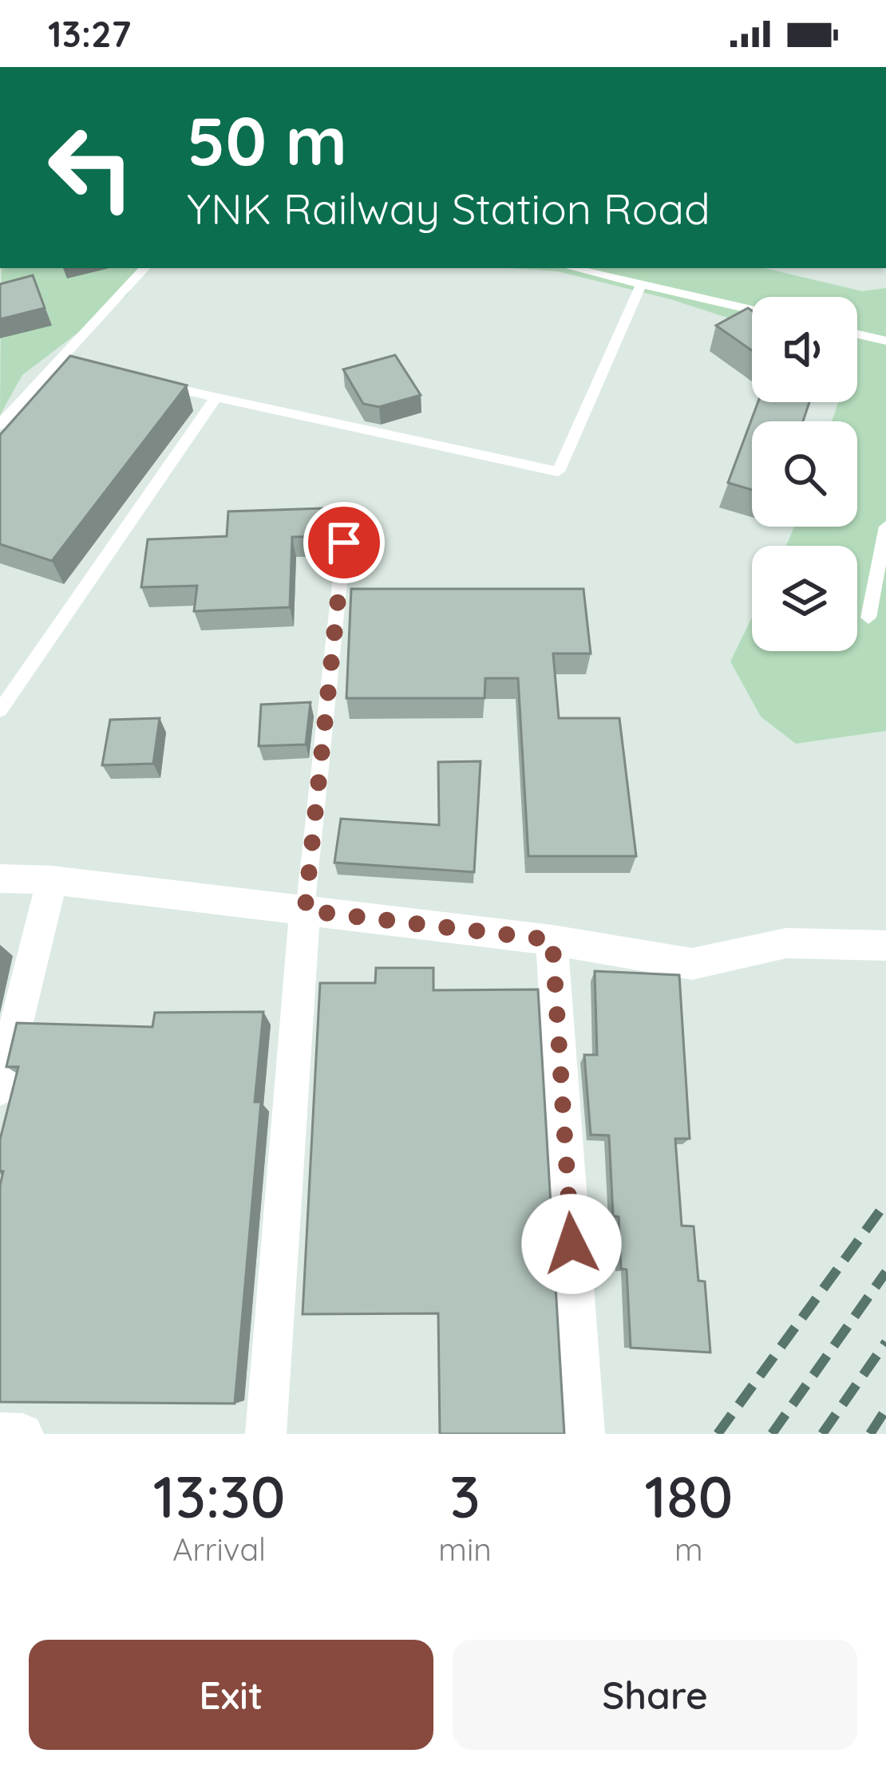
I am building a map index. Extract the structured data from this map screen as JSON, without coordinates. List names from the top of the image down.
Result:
{
  "page": {
    "status": "13:27",
    "turn": ["50 m", "YNK Railway Station Road"],
    "eta": [
      "13:30",
      "Arrival",
      "3",
      "min",
      "180",
      "m"
    ],
    "buttons": ["Exit", "Share"]
  }
}
